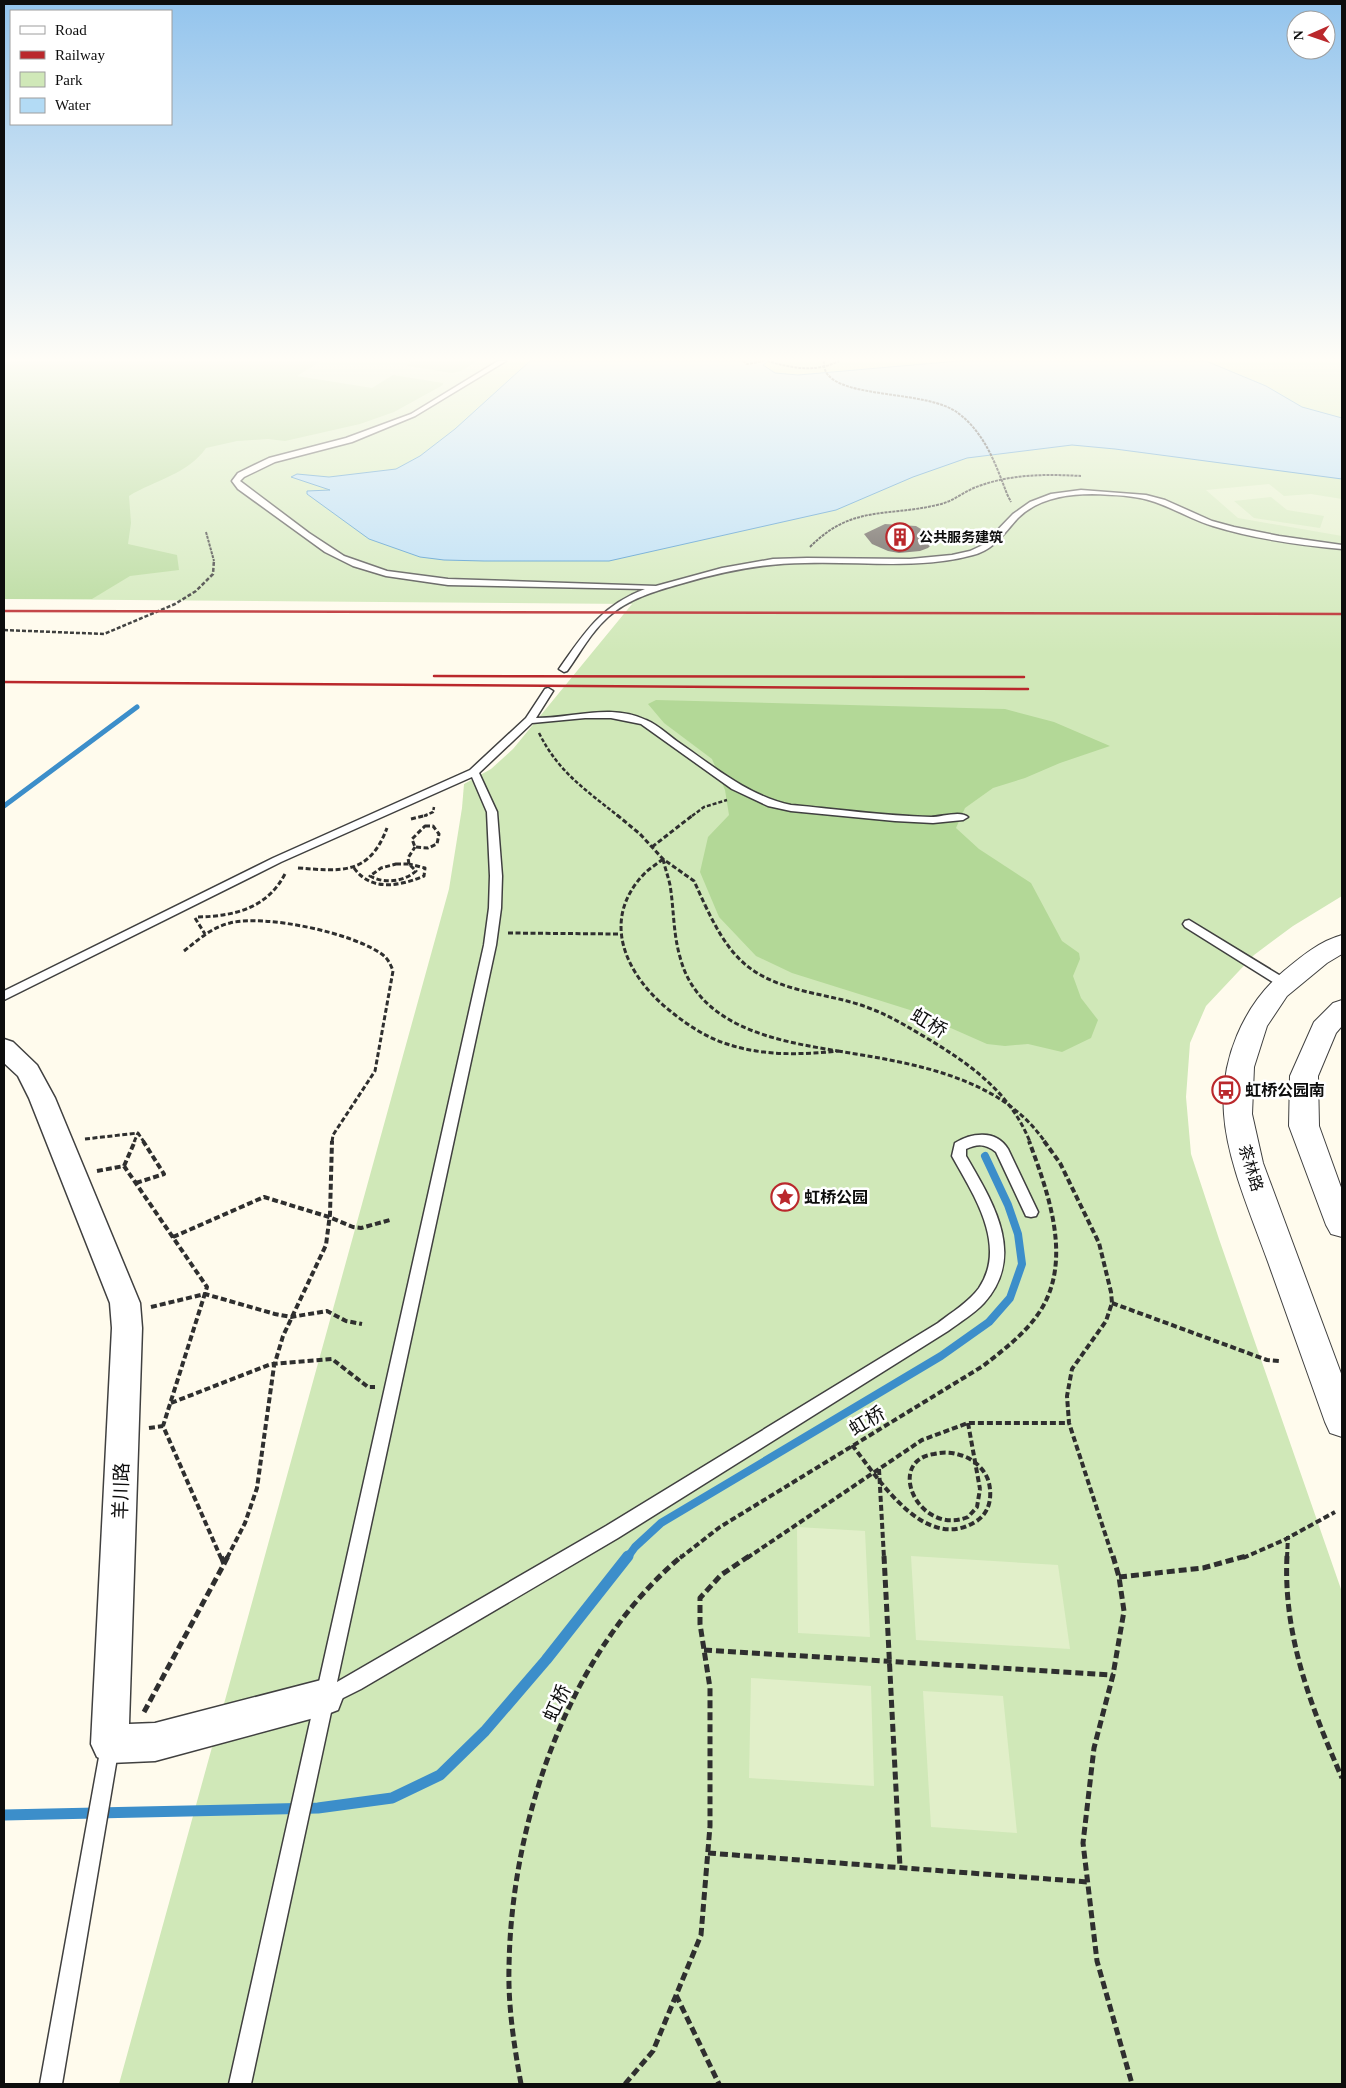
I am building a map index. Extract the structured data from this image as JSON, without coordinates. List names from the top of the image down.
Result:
{
  "streets": {
    "street": ["茶林路", "羊川路"],
    "path": ["虹桥"]
  },
  "places": {
    "building": ["公共服务建筑"],
    "bus stop": ["虹桥公园南"],
    "place": ["虹桥公园"]
  },
  "legend": [
    "Road",
    "Railway",
    "Park",
    "Water"
  ],
  "north": "left"
}
